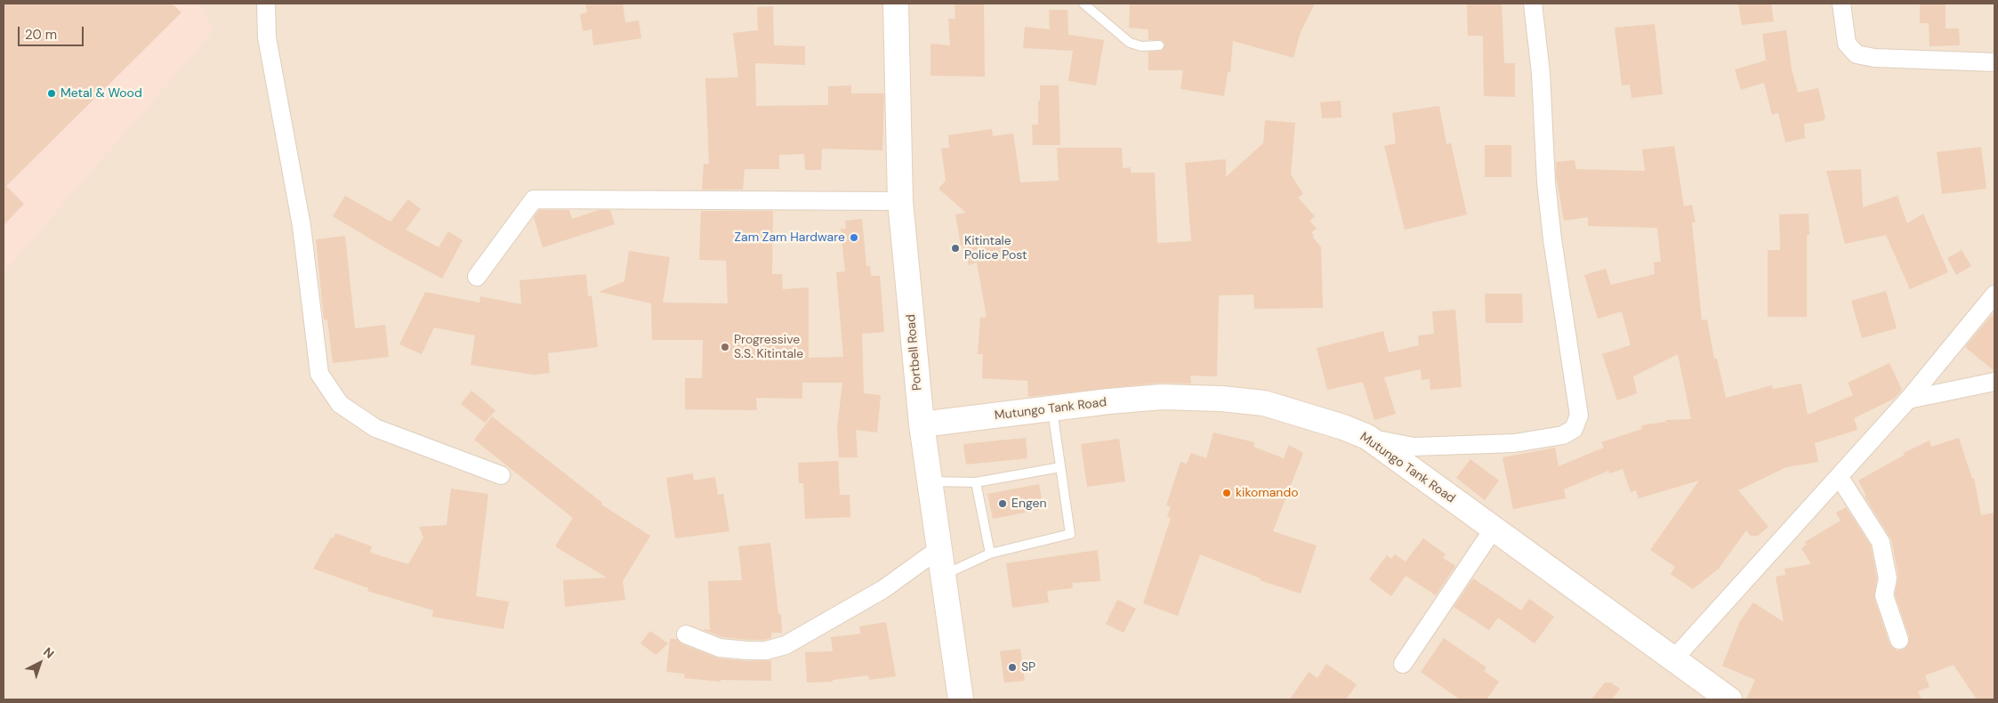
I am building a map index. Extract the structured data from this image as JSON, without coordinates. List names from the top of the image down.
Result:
{
  "streets": {
    "street": ["Portbell Road", "Mutungo Tank Road"]
  },
  "crossings": [
    ["Portbell Road", "Mutungo Tank Road"]
  ],
  "places": [
    "Metal & Wood",
    "Zam Zam Hardware",
    "Kitintale Police Post",
    "Progressive S.S. Kitintale",
    "kikomando",
    "Engen",
    "SP"
  ],
  "scale_bar": "20 m",
  "north": "top right"
}
